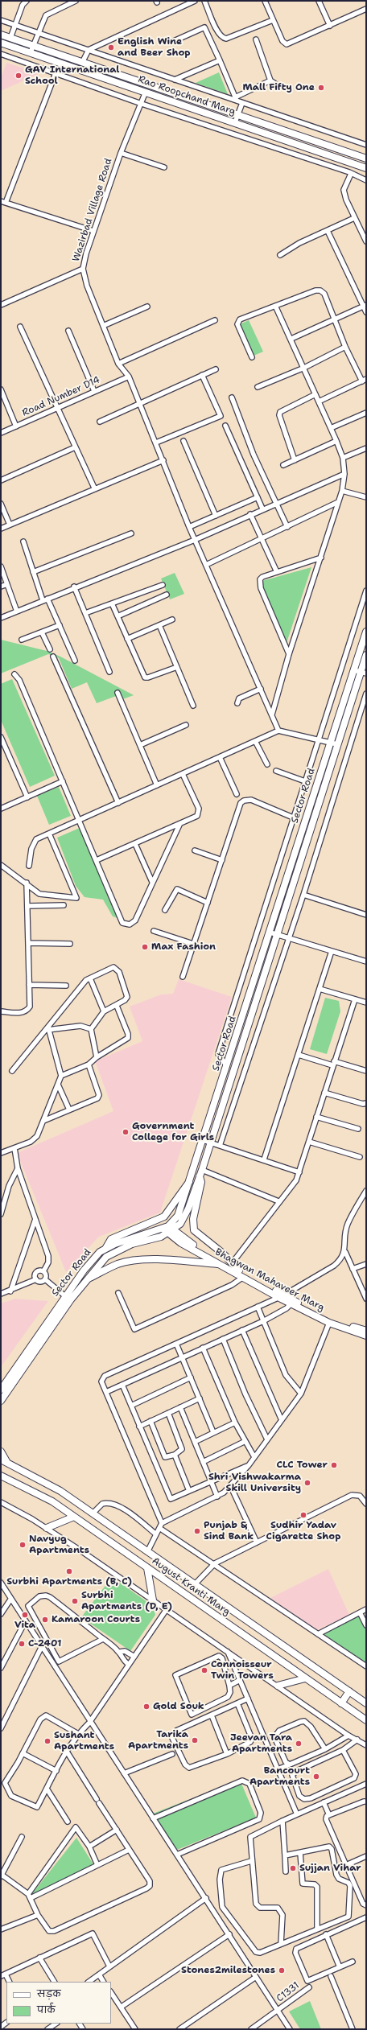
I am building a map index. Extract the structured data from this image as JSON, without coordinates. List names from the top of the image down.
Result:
{
  "streets": {
    "main road": [
      "Rao Roopchand Marg",
      "Sector Road",
      "Bhagwan Mahaveer Marg",
      "August Kranti Marg"
    ],
    "street": ["Wazirbad Village Road", "Road Number D14", "C1331"]
  },
  "crossings": [
    ["Rao Roopchand Marg", "Wazirbad Village Road"],
    ["Sector Road", "Bhagwan Mahaveer Marg"]
  ],
  "places": [
    "English Wine and Beer Shop",
    "GAV International School",
    "Mall Fifty One",
    "Max Fashion",
    "Government College for Girls",
    "CLC Tower",
    "Shri Vishwakarma Skill University",
    "Sudhir Yadav Cigarette Shop",
    "Punjab & Sind Bank",
    "Navyug Apartments",
    "Surbhi Apartments (B, C)",
    "Surbhi Apartments (D, E)",
    "Vita",
    "Kamaroon Courts",
    "C-2401",
    "Connoisseur Twin Towers",
    "Gold Souk",
    "Tarika Apartments",
    "Sushant Apartments",
    "Jeevan Tara Apartments",
    "Bancourt Apartments",
    "Sujjan Vihar",
    "Stones2milestones"
  ],
  "legend": ["सड़क", "पार्क"]
}
